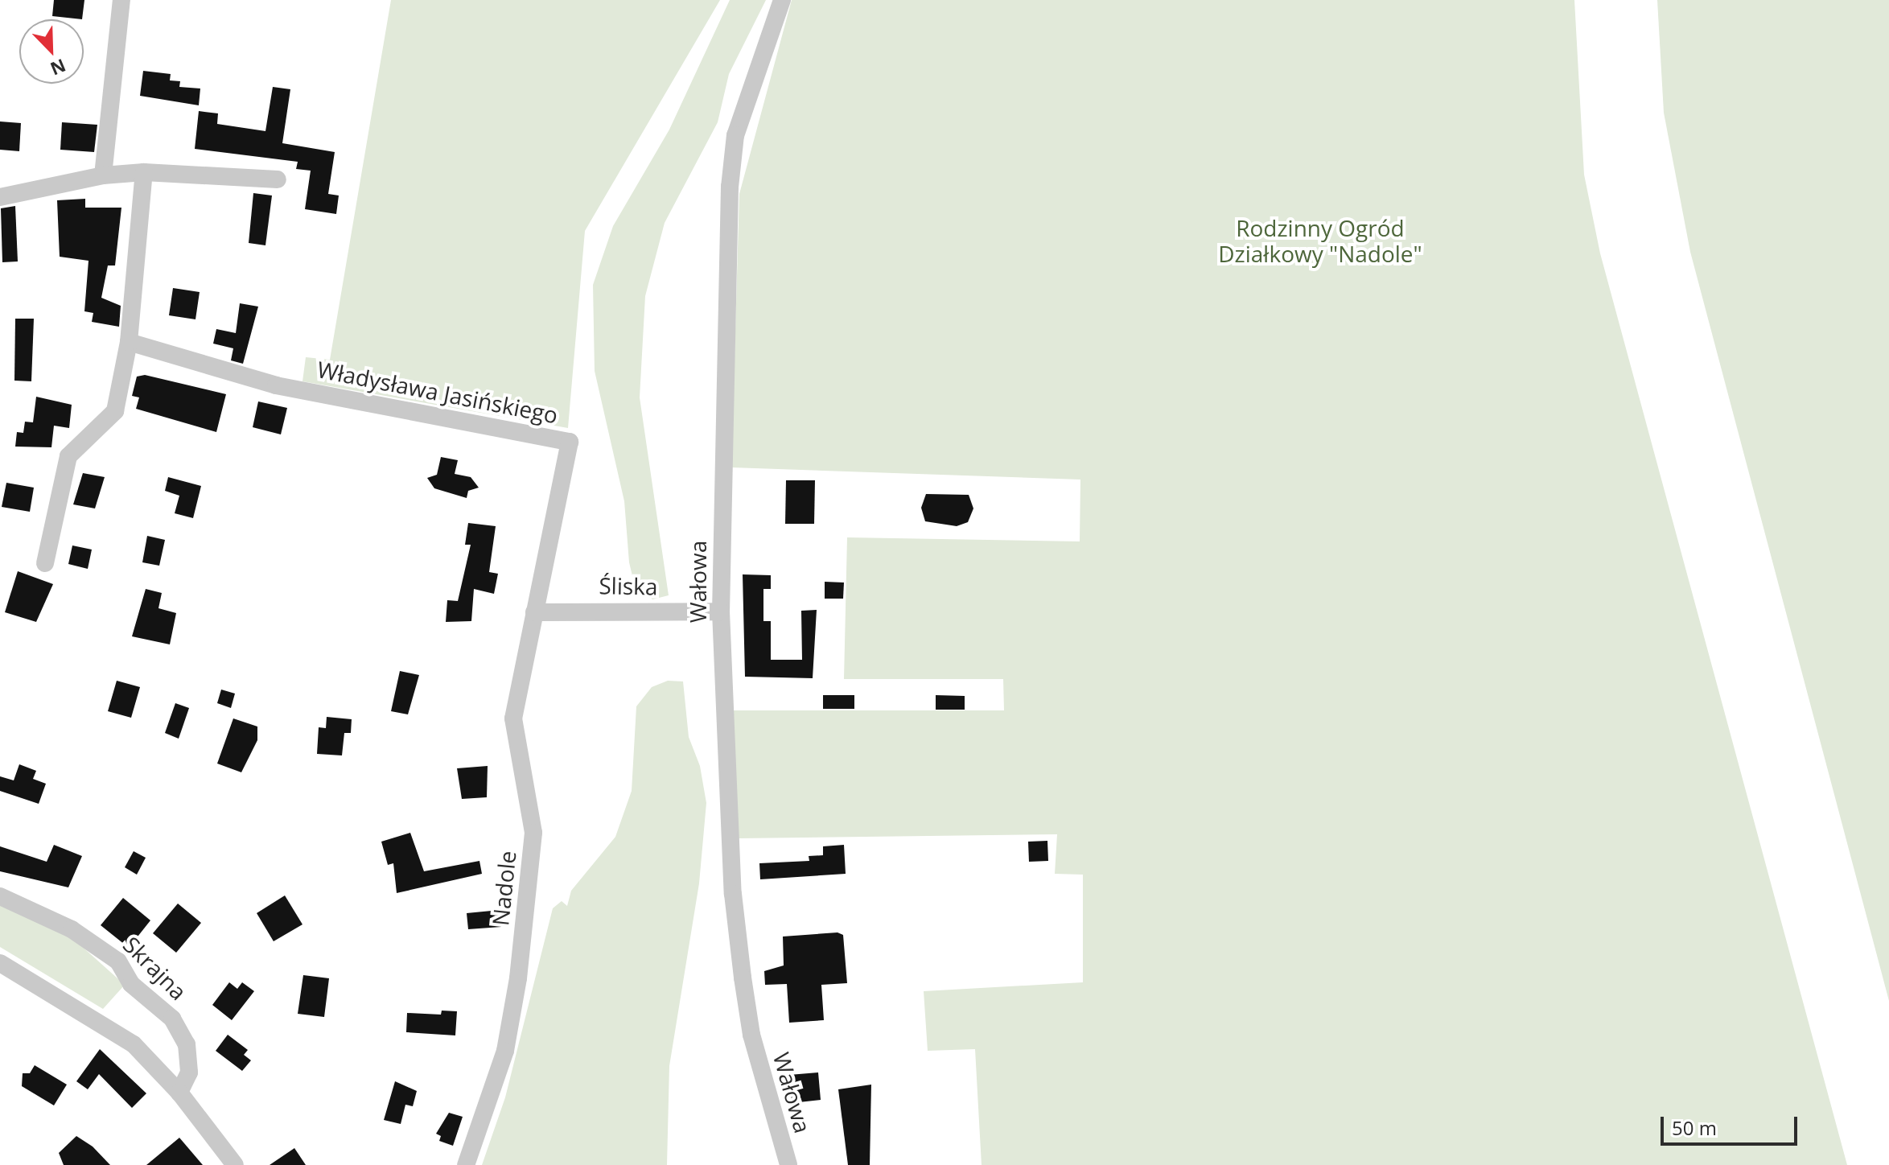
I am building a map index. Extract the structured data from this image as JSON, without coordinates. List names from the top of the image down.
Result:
{
  "streets": {
    "street": [
      "Władysława Jasińskiego",
      "Wałowa",
      "Śliska",
      "Nadole",
      "Skrajna"
    ]
  },
  "crossings": [
    ["Władysława Jasińskiego", "Śliska"],
    ["Władysława Jasińskiego", "Nadole"],
    ["Wałowa", "Śliska"],
    ["Śliska", "Nadole"]
  ],
  "parks": ["Rodzinny Ogród Działkowy \"Nadole\""],
  "scale_bar": "50 m",
  "north": "bottom right"
}
